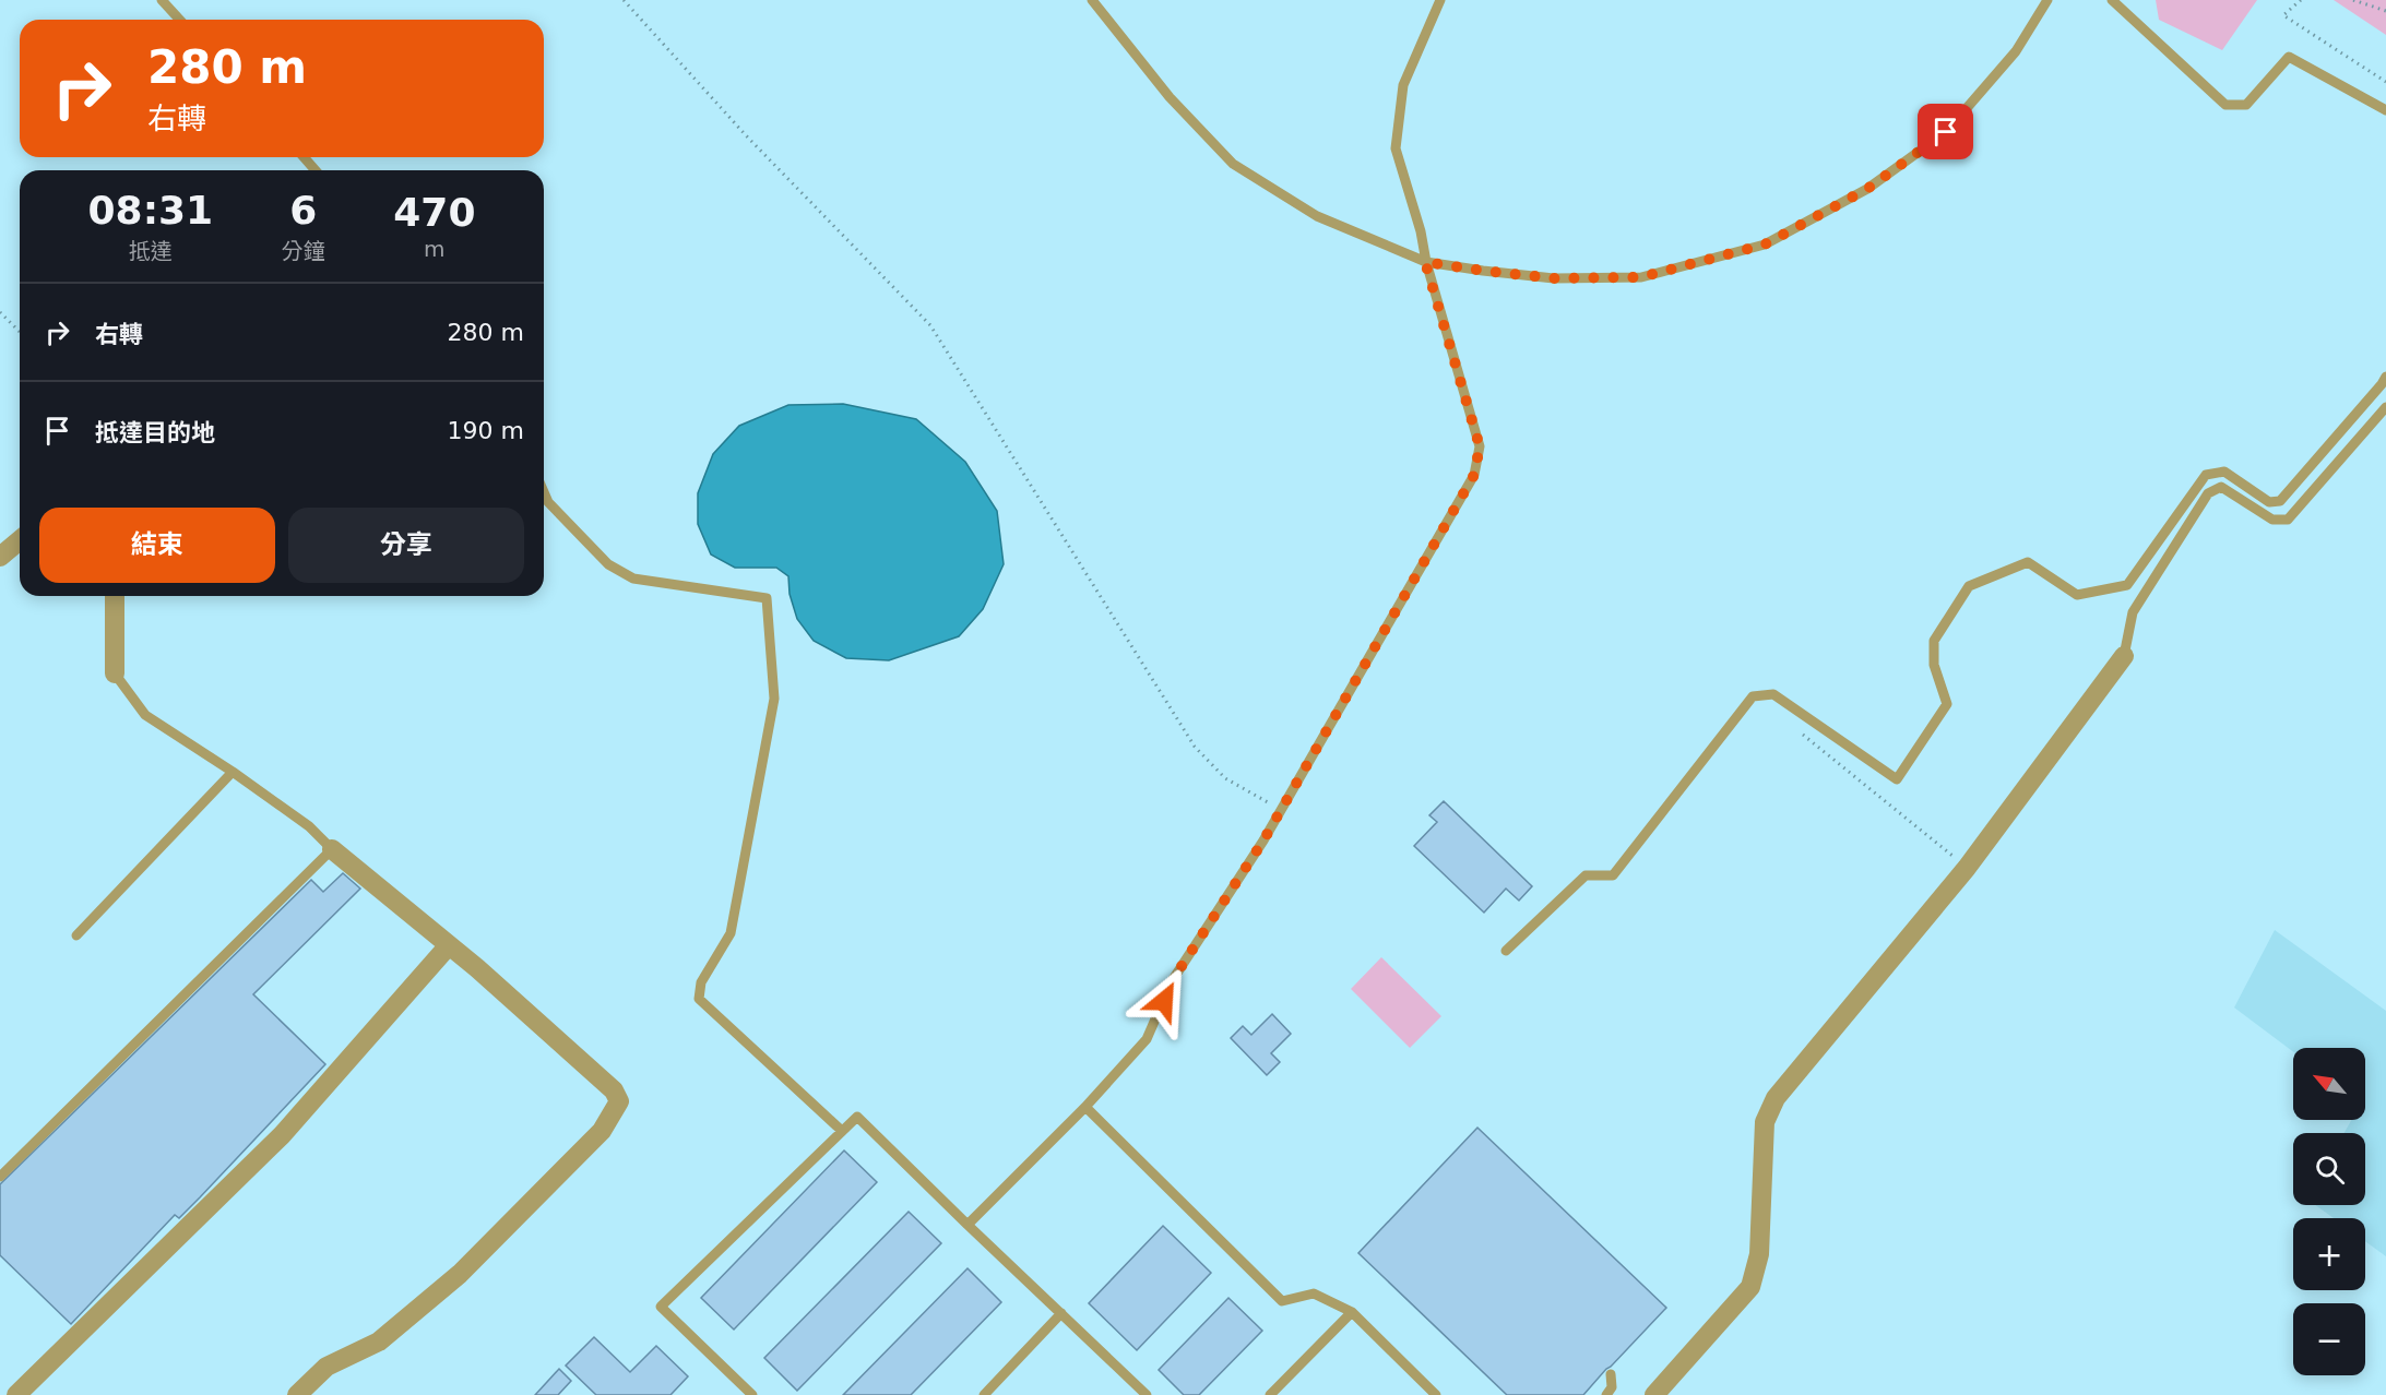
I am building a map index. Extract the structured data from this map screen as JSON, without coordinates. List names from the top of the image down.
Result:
{
  "north": "top left",
  "page": {
    "turn": ["280 m", "右轉"],
    "eta": [
      "08:31",
      "抵達",
      "6",
      "分鐘",
      "470",
      "m"
    ],
    "list": [
      {
        "name": "右轉",
        "value": "280 m"
      },
      {
        "name": "抵達目的地",
        "value": "190 m"
      }
    ],
    "buttons": ["結束", "分享"],
    "map_buttons": ["+", "−"]
  }
}
